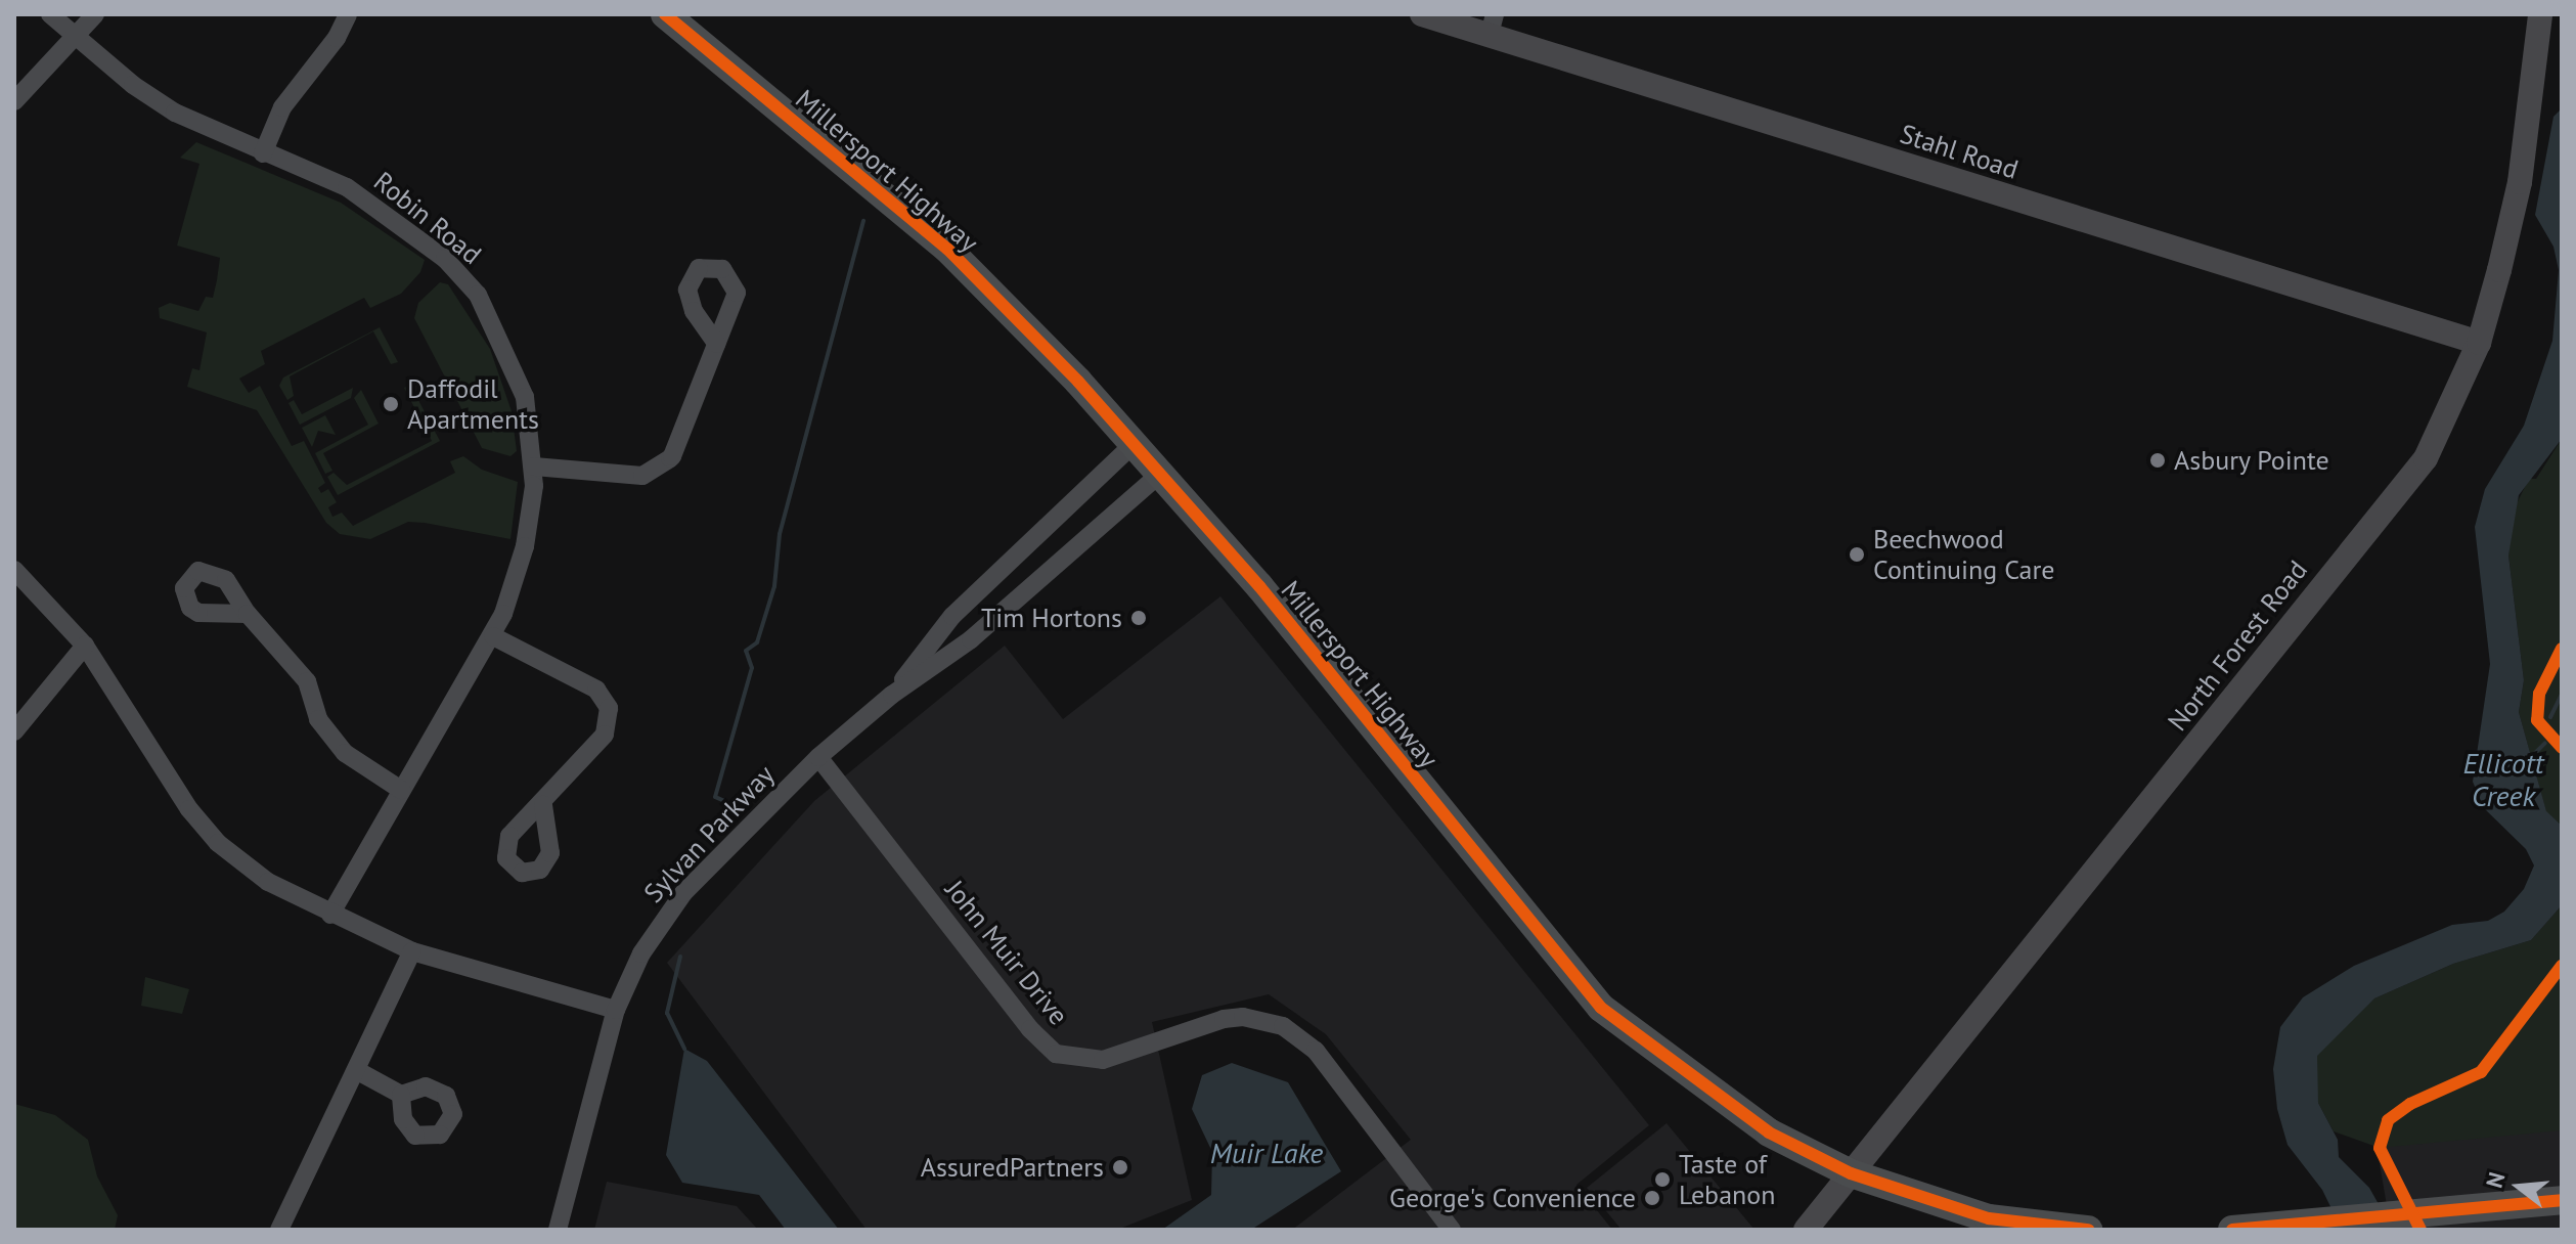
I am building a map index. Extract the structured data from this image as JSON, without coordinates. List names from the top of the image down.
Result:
{
  "streets": {
    "main road": ["Millersport Highway"],
    "street": [
      "Stahl Road",
      "Robin Road",
      "North Forest Road",
      "Sylvan Parkway",
      "John Muir Drive"
    ]
  },
  "crossings": [
    ["Stahl Road", "North Forest Road"],
    ["Millersport Highway", "North Forest Road"],
    ["Millersport Highway", "Sylvan Parkway"],
    ["Sylvan Parkway", "John Muir Drive"]
  ],
  "water": ["Ellicott Creek", "Muir Lake"],
  "places": [
    "Daffodil Apartments",
    "Asbury Pointe",
    "Beechwood Continuing Care",
    "Tim Hortons",
    "AssuredPartners",
    "Taste of Lebanon",
    "George's Convenience"
  ],
  "north": "left"
}
